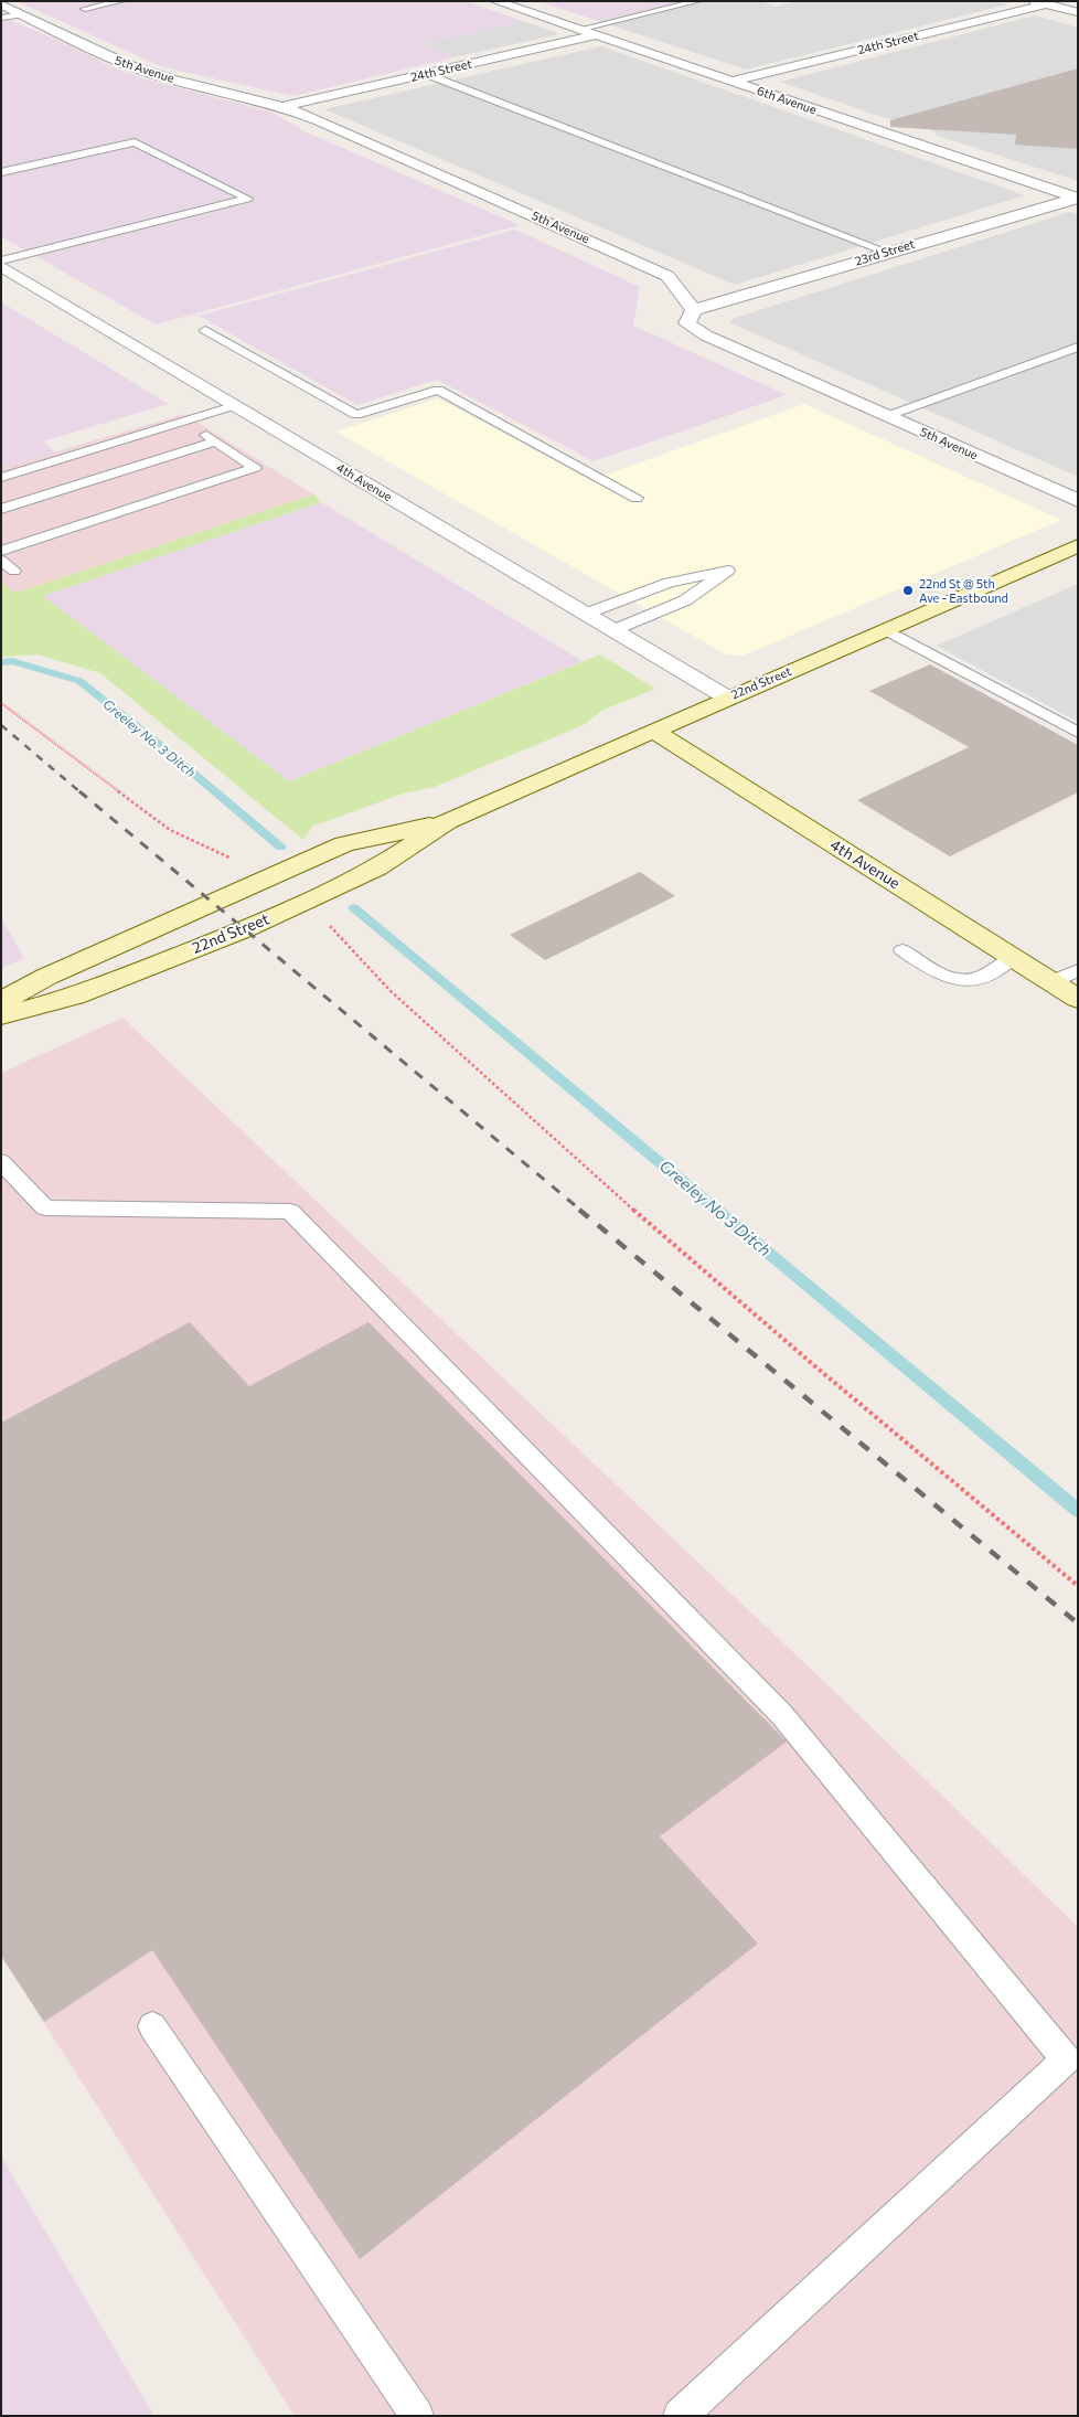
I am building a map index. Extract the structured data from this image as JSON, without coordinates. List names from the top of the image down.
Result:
{
  "streets": {
    "street": [
      "24th Street",
      "5th Avenue",
      "6th Avenue",
      "23rd Street",
      "4th Avenue",
      "22nd Street"
    ]
  },
  "crossings": [
    ["24th Street", "5th Avenue"],
    ["24th Street", "6th Avenue"],
    ["5th Avenue", "23rd Street"],
    ["6th Avenue", "23rd Street"],
    ["4th Avenue", "22nd Street"]
  ],
  "water": ["Greeley No. 3 Ditch", "Greeley No 3 Ditch"],
  "places": ["22nd St @ 5th Ave - Eastbound"]
}
